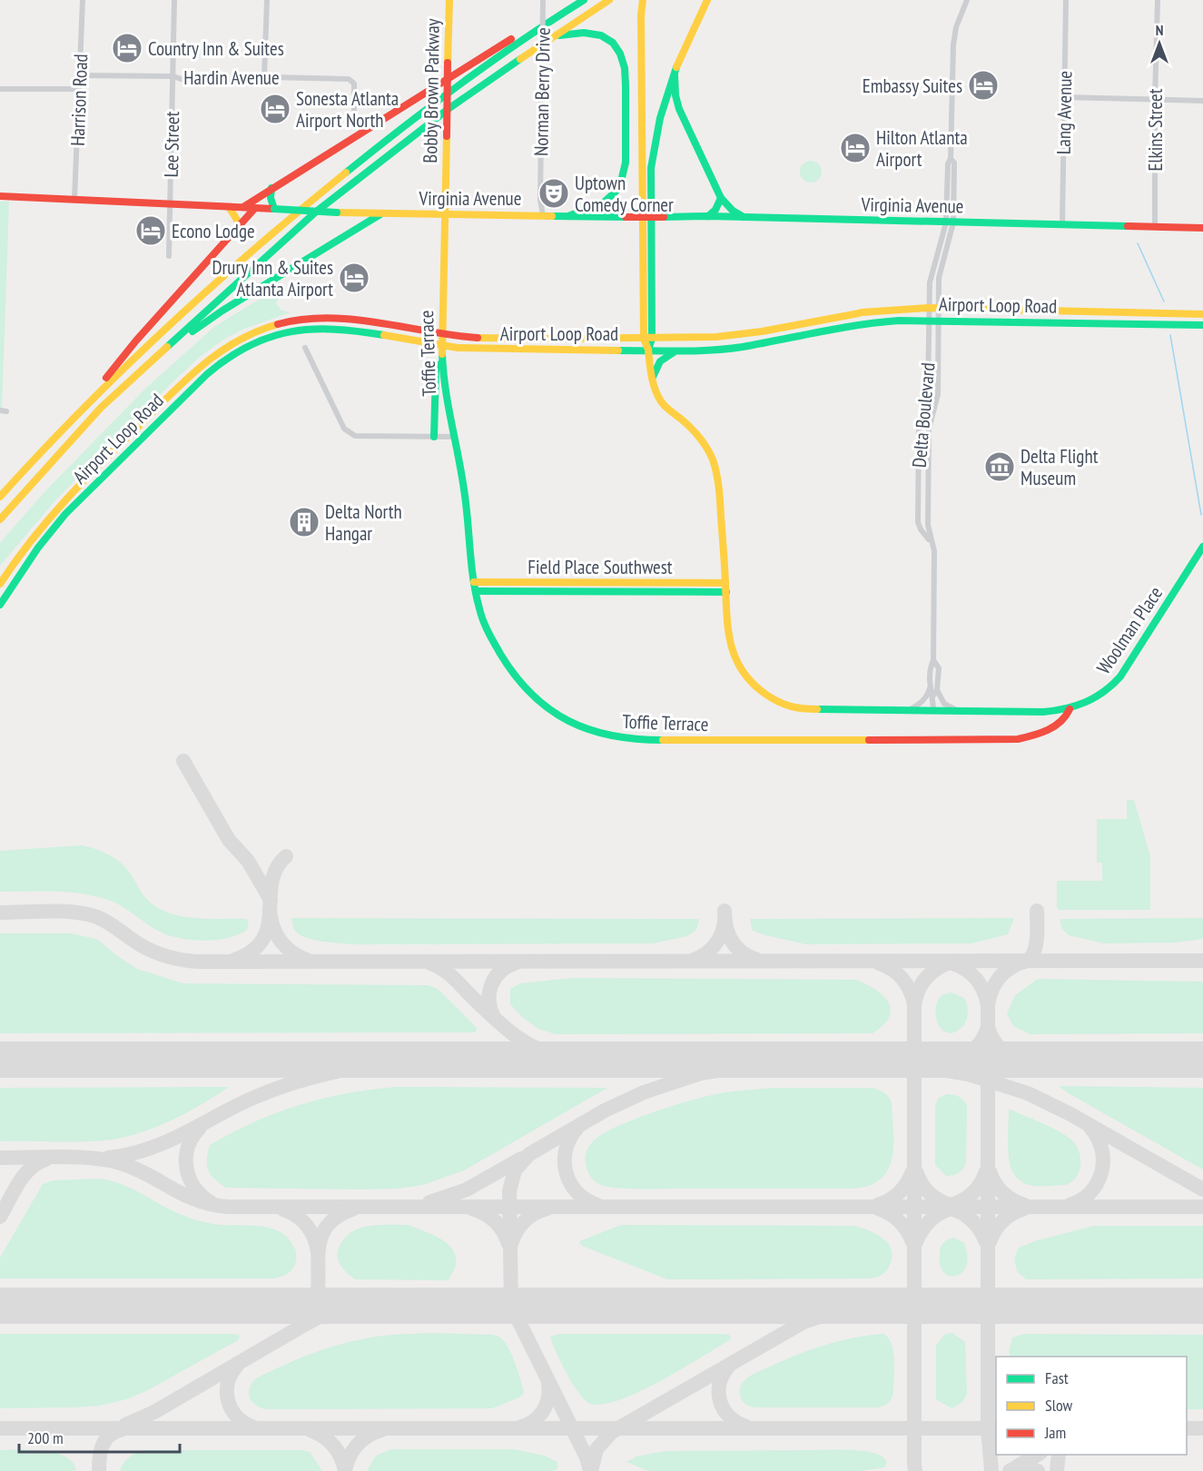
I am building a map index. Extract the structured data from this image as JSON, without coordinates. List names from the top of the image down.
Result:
{
  "streets": {
    "main road": [
      "Bobby Brown Parkway",
      "Virginia Avenue",
      "Airport Loop Road",
      "Toffie Terrace",
      "Field Place Southwest",
      "Woolman Place"
    ],
    "street": [
      "Hardin Avenue",
      "Norman Berry Drive",
      "Harrison Road",
      "Lang Avenue",
      "Elkins Street",
      "Lee Street",
      "Delta Boulevard"
    ]
  },
  "crossings": [
    ["Hardin Avenue", "Harrison Road"],
    ["Hardin Avenue", "Lee Street"],
    ["Bobby Brown Parkway", "Virginia Avenue"],
    ["Bobby Brown Parkway", "Toffie Terrace"],
    ["Norman Berry Drive", "Virginia Avenue"],
    ["Harrison Road", "Virginia Avenue"],
    ["Lang Avenue", "Virginia Avenue"],
    ["Elkins Street", "Virginia Avenue"],
    ["Lee Street", "Virginia Avenue"],
    ["Virginia Avenue", "Toffie Terrace"],
    ["Virginia Avenue", "Delta Boulevard"],
    ["Airport Loop Road", "Toffie Terrace"],
    ["Airport Loop Road", "Delta Boulevard"],
    ["Toffie Terrace", "Field Place Southwest"],
    ["Toffie Terrace", "Woolman Place"],
    ["Field Place Southwest", "Woolman Place"]
  ],
  "places": {
    "hotel": [
      "Country Inn & Suites",
      "Embassy Suites",
      "Sonesta Atlanta Airport North",
      "Hilton Atlanta Airport",
      "Econo Lodge",
      "Drury Inn & Suites Atlanta Airport"
    ],
    "theatre": ["Uptown Comedy Corner"],
    "museum": ["Delta Flight Museum"],
    "building": ["Delta North Hangar"]
  },
  "legend": ["Fast", "Slow", "Jam"],
  "scale_bar": "200 m",
  "north": "top"
}
